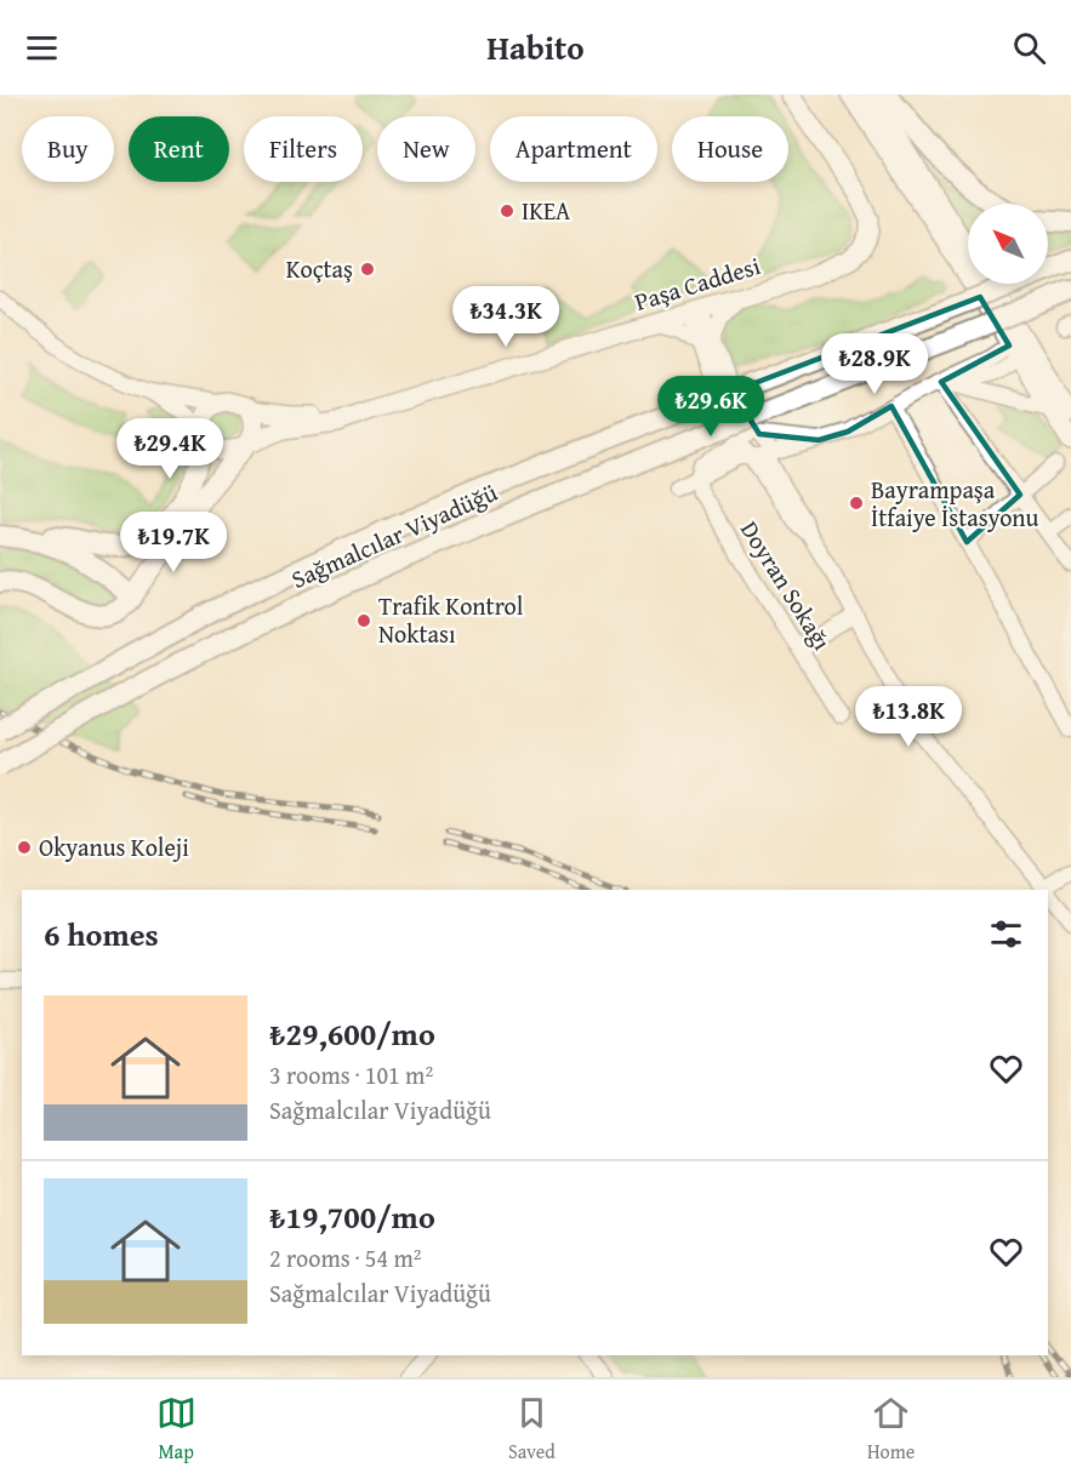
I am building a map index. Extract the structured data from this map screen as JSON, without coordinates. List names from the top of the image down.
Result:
{
  "streets": {
    "highway": ["Sağmalcılar Viyadüğü"],
    "main road": ["Paşa Caddesi"],
    "street": ["Doyran Sokağı"]
  },
  "places": [
    "IKEA",
    "Koçtaş",
    "Bayrampaşa İtfaiye İstasyonu",
    "Trafik Kontrol Noktası",
    "Okyanus Koleji"
  ],
  "north": "top left",
  "page": {
    "header": "Habito",
    "chip": [
      "Buy",
      "Rent",
      "Filters",
      "New",
      "Apartment",
      "House"
    ],
    "price": [
      "₺34.3K",
      "₺28.9K",
      "₺29.6K",
      "₺29.4K",
      "₺19.7K",
      "₺13.8K"
    ],
    "heading": "6 homes",
    "list": [
      {
        "name": "₺29,600/mo",
        "note": "3 rooms · 101 m² · Sağmalcılar Viyadüğü"
      },
      {
        "name": "₺19,700/mo",
        "note": "2 rooms · 54 m² · Sağmalcılar Viyadüğü"
      }
    ],
    "tabs": ["Map", "Saved", "Home"]
  }
}
